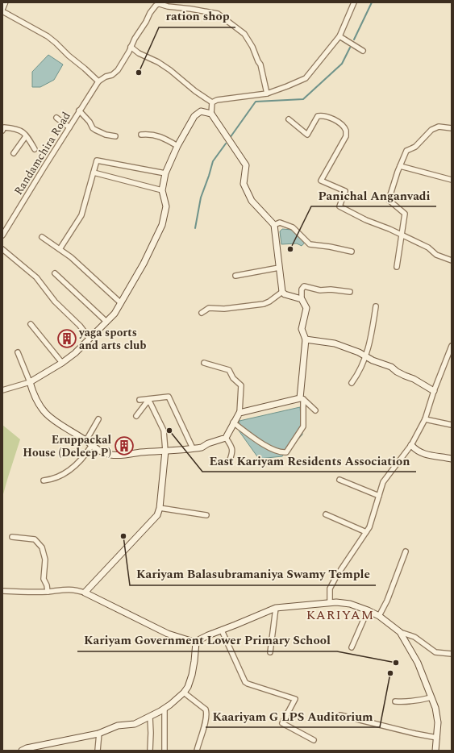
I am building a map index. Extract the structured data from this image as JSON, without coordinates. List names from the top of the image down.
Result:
{
  "streets": {
    "street": ["Randamchira Road"]
  },
  "districts": ["KARIYAM"],
  "places": {
    "other": [
      "ration shop",
      "Panichal Anganvadi",
      "East Kariyam Residents Association",
      "Kariyam Balasubramaniya Swamy Temple",
      "Kariyam Government Lower Primary School",
      "Kaariyam G LPS Auditorium"
    ],
    "building": ["yaga sports and arts club", "Eruppackal House (Deleep P)"]
  }
}
